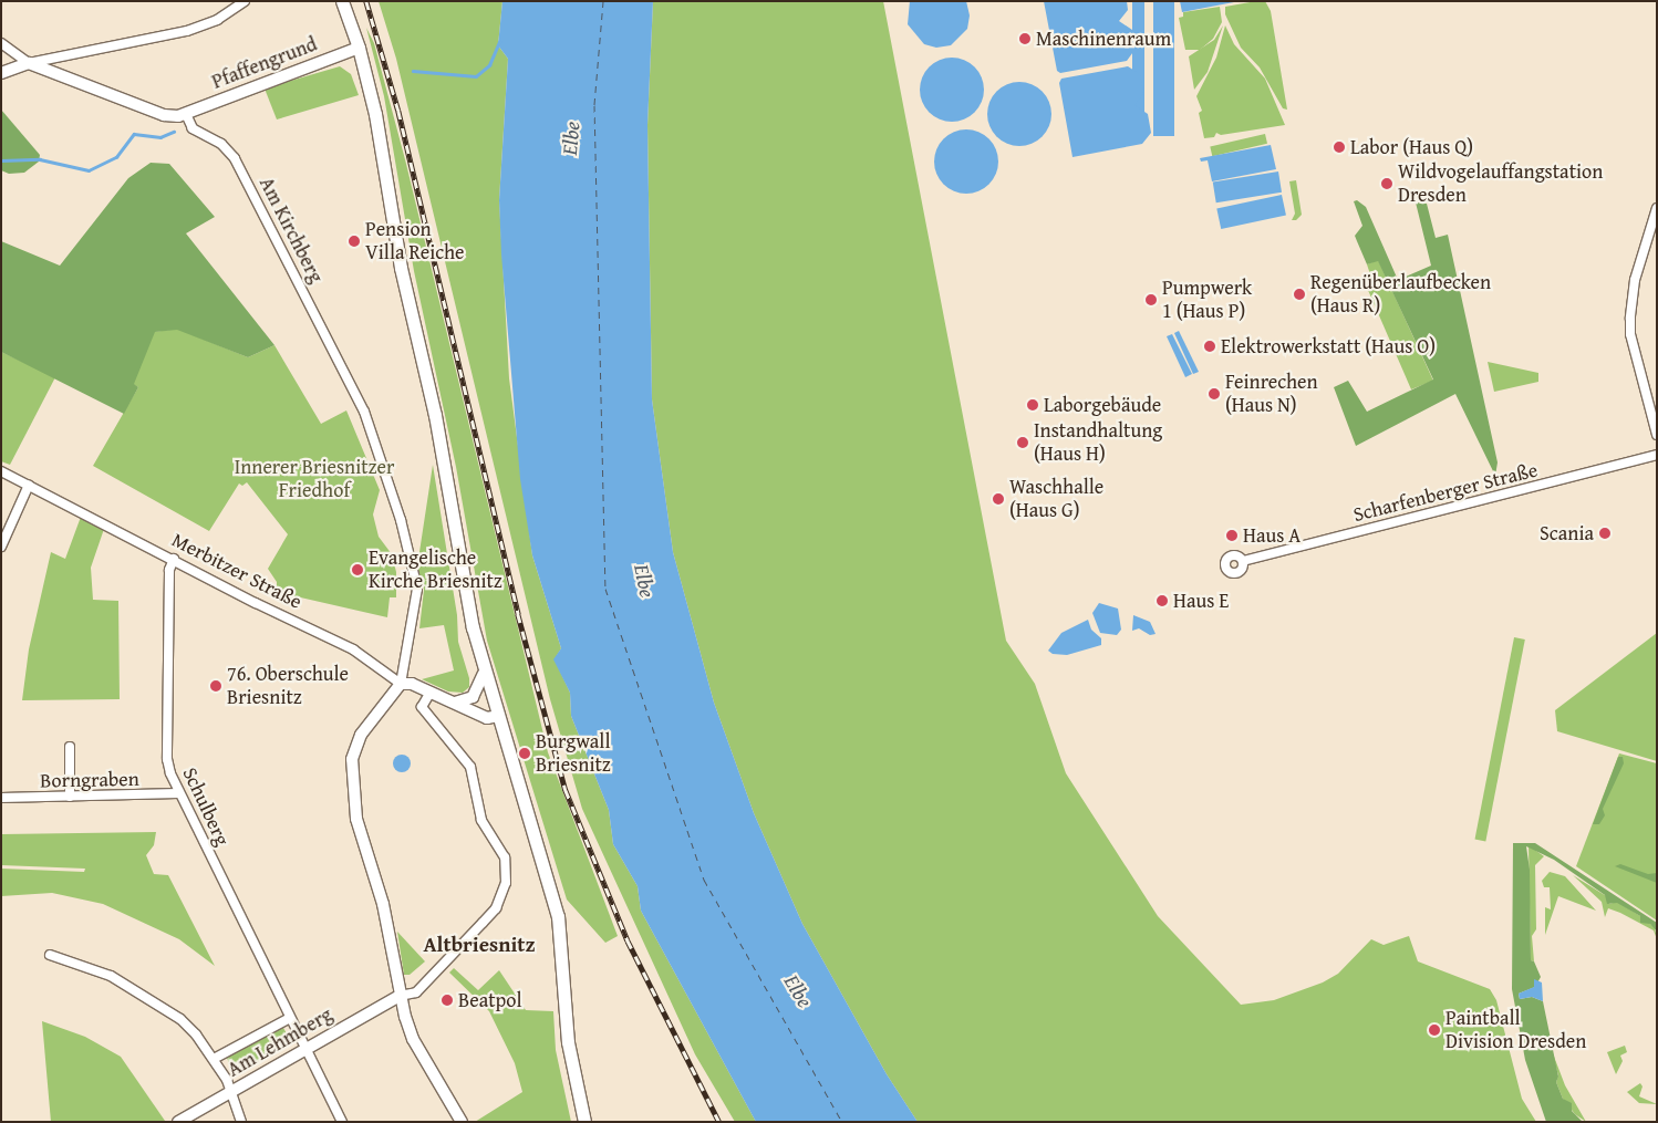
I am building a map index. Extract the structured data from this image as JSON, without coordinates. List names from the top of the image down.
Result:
{
  "streets": {
    "street": [
      "Pfaffengrund",
      "Am Kirchberg",
      "Scharfenberger Straße",
      "Merbitzer Straße",
      "Borngraben",
      "Schulberg",
      "Am Lehmberg"
    ]
  },
  "crossings": [
    ["Pfaffengrund", "Am Kirchberg"],
    ["Am Kirchberg", "Merbitzer Straße"],
    ["Merbitzer Straße", "Schulberg"],
    ["Borngraben", "Schulberg"],
    ["Schulberg", "Am Lehmberg"]
  ],
  "districts": ["Altbriesnitz"],
  "water": ["Elbe"],
  "parks": ["Innerer Briesnitzer Friedhof"],
  "places": [
    "Maschinenraum",
    "Labor (Haus Q)",
    "Wildvogelauffangstation Dresden",
    "Pension Villa Reiche",
    "Regenüberlaufbecken (Haus R)",
    "Pumpwerk 1 (Haus P)",
    "Elektrowerkstatt (Haus O)",
    "Feinrechen (Haus N)",
    "Laborgebäude",
    "Instandhaltung (Haus H)",
    "Waschhalle (Haus G)",
    "Scania",
    "Haus A",
    "Evangelische Kirche Briesnitz",
    "Haus E",
    "76. Oberschule Briesnitz",
    "Burgwall Briesnitz",
    "Beatpol",
    "Paintball Division Dresden"
  ]
}
